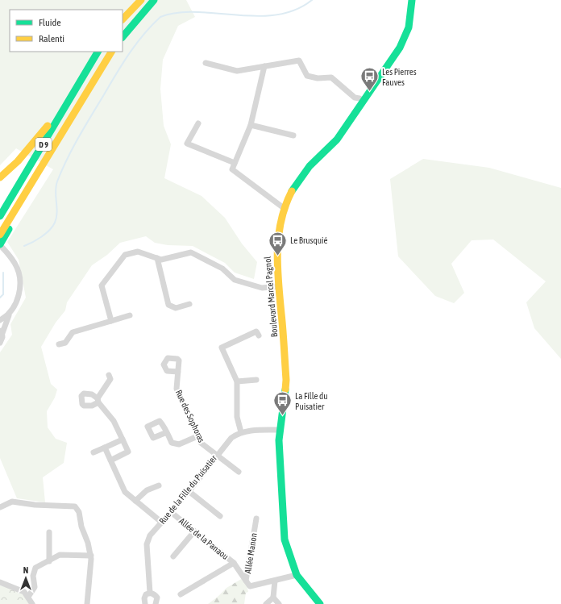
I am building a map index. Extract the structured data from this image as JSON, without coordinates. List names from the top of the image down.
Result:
{
  "streets": {
    "main road": ["D 9", "Boulevard Marcel Pagnol"],
    "street": [
      "Rue des Sophoras",
      "Rue de la Fille du Puisatier",
      "Allée de la Panaou",
      "Allée Manon"
    ]
  },
  "crossings": [
    ["Rue des Sophoras", "Rue de la Fille du Puisatier"],
    ["Rue de la Fille du Puisatier", "Allée de la Panaou"]
  ],
  "places": {
    "bus stop": ["Les Pierres Fauves", "Le Brusquié", "La Fille du Puisatier"]
  },
  "legend": ["Fluide", "Ralenti"],
  "north": "top"
}
